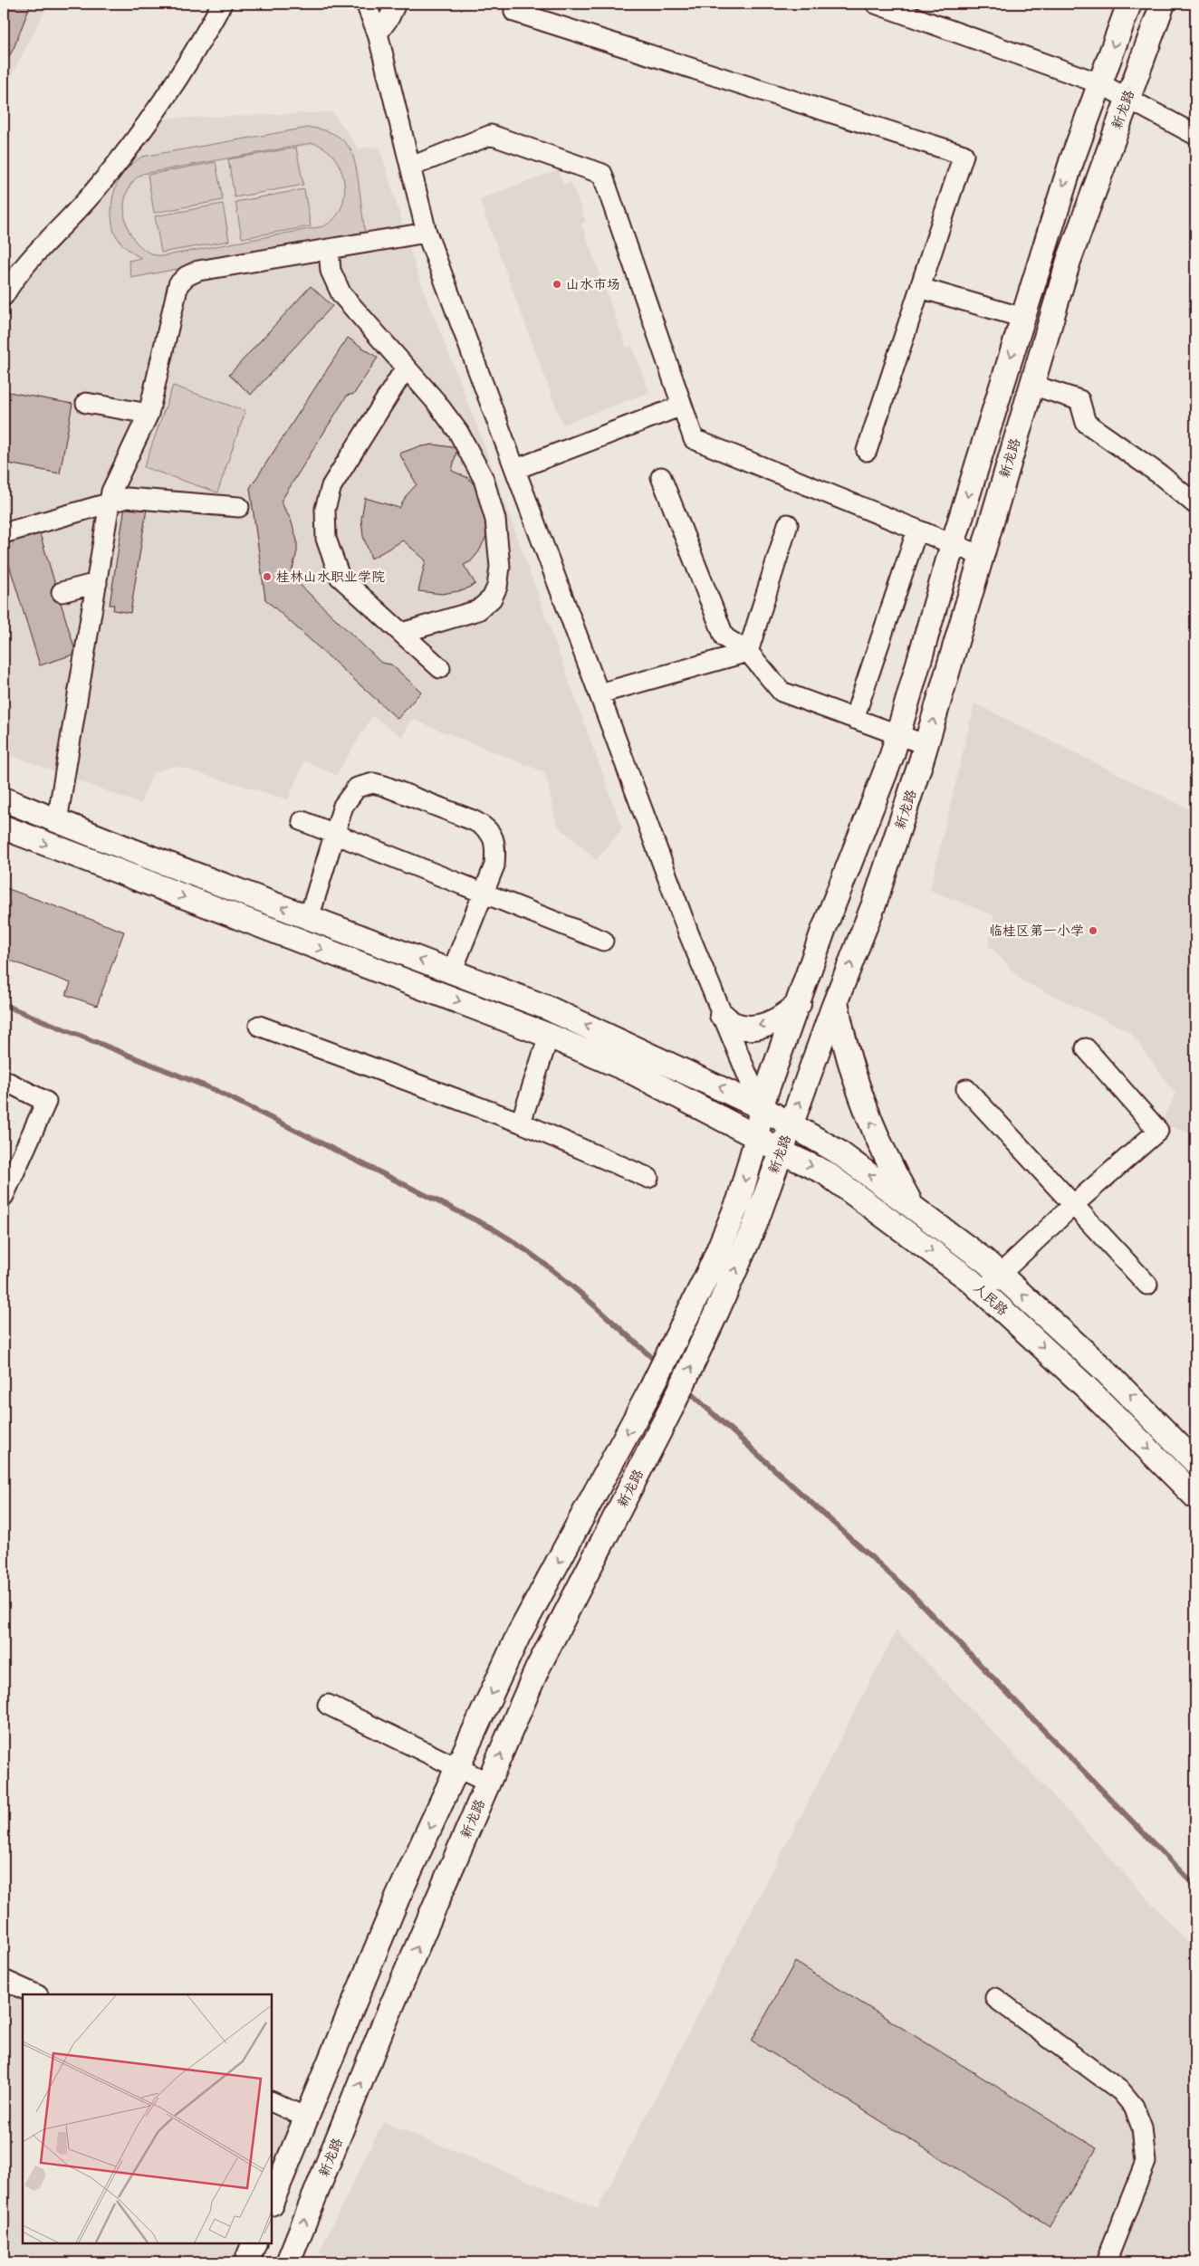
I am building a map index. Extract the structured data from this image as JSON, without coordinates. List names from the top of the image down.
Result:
{
  "streets": {
    "main road": ["新龙路", "人民路"]
  },
  "crossings": [
    ["新龙路", "人民路"]
  ],
  "places": ["山水市场", "桂林山水职业学院", "临桂区第一小学"]
}
